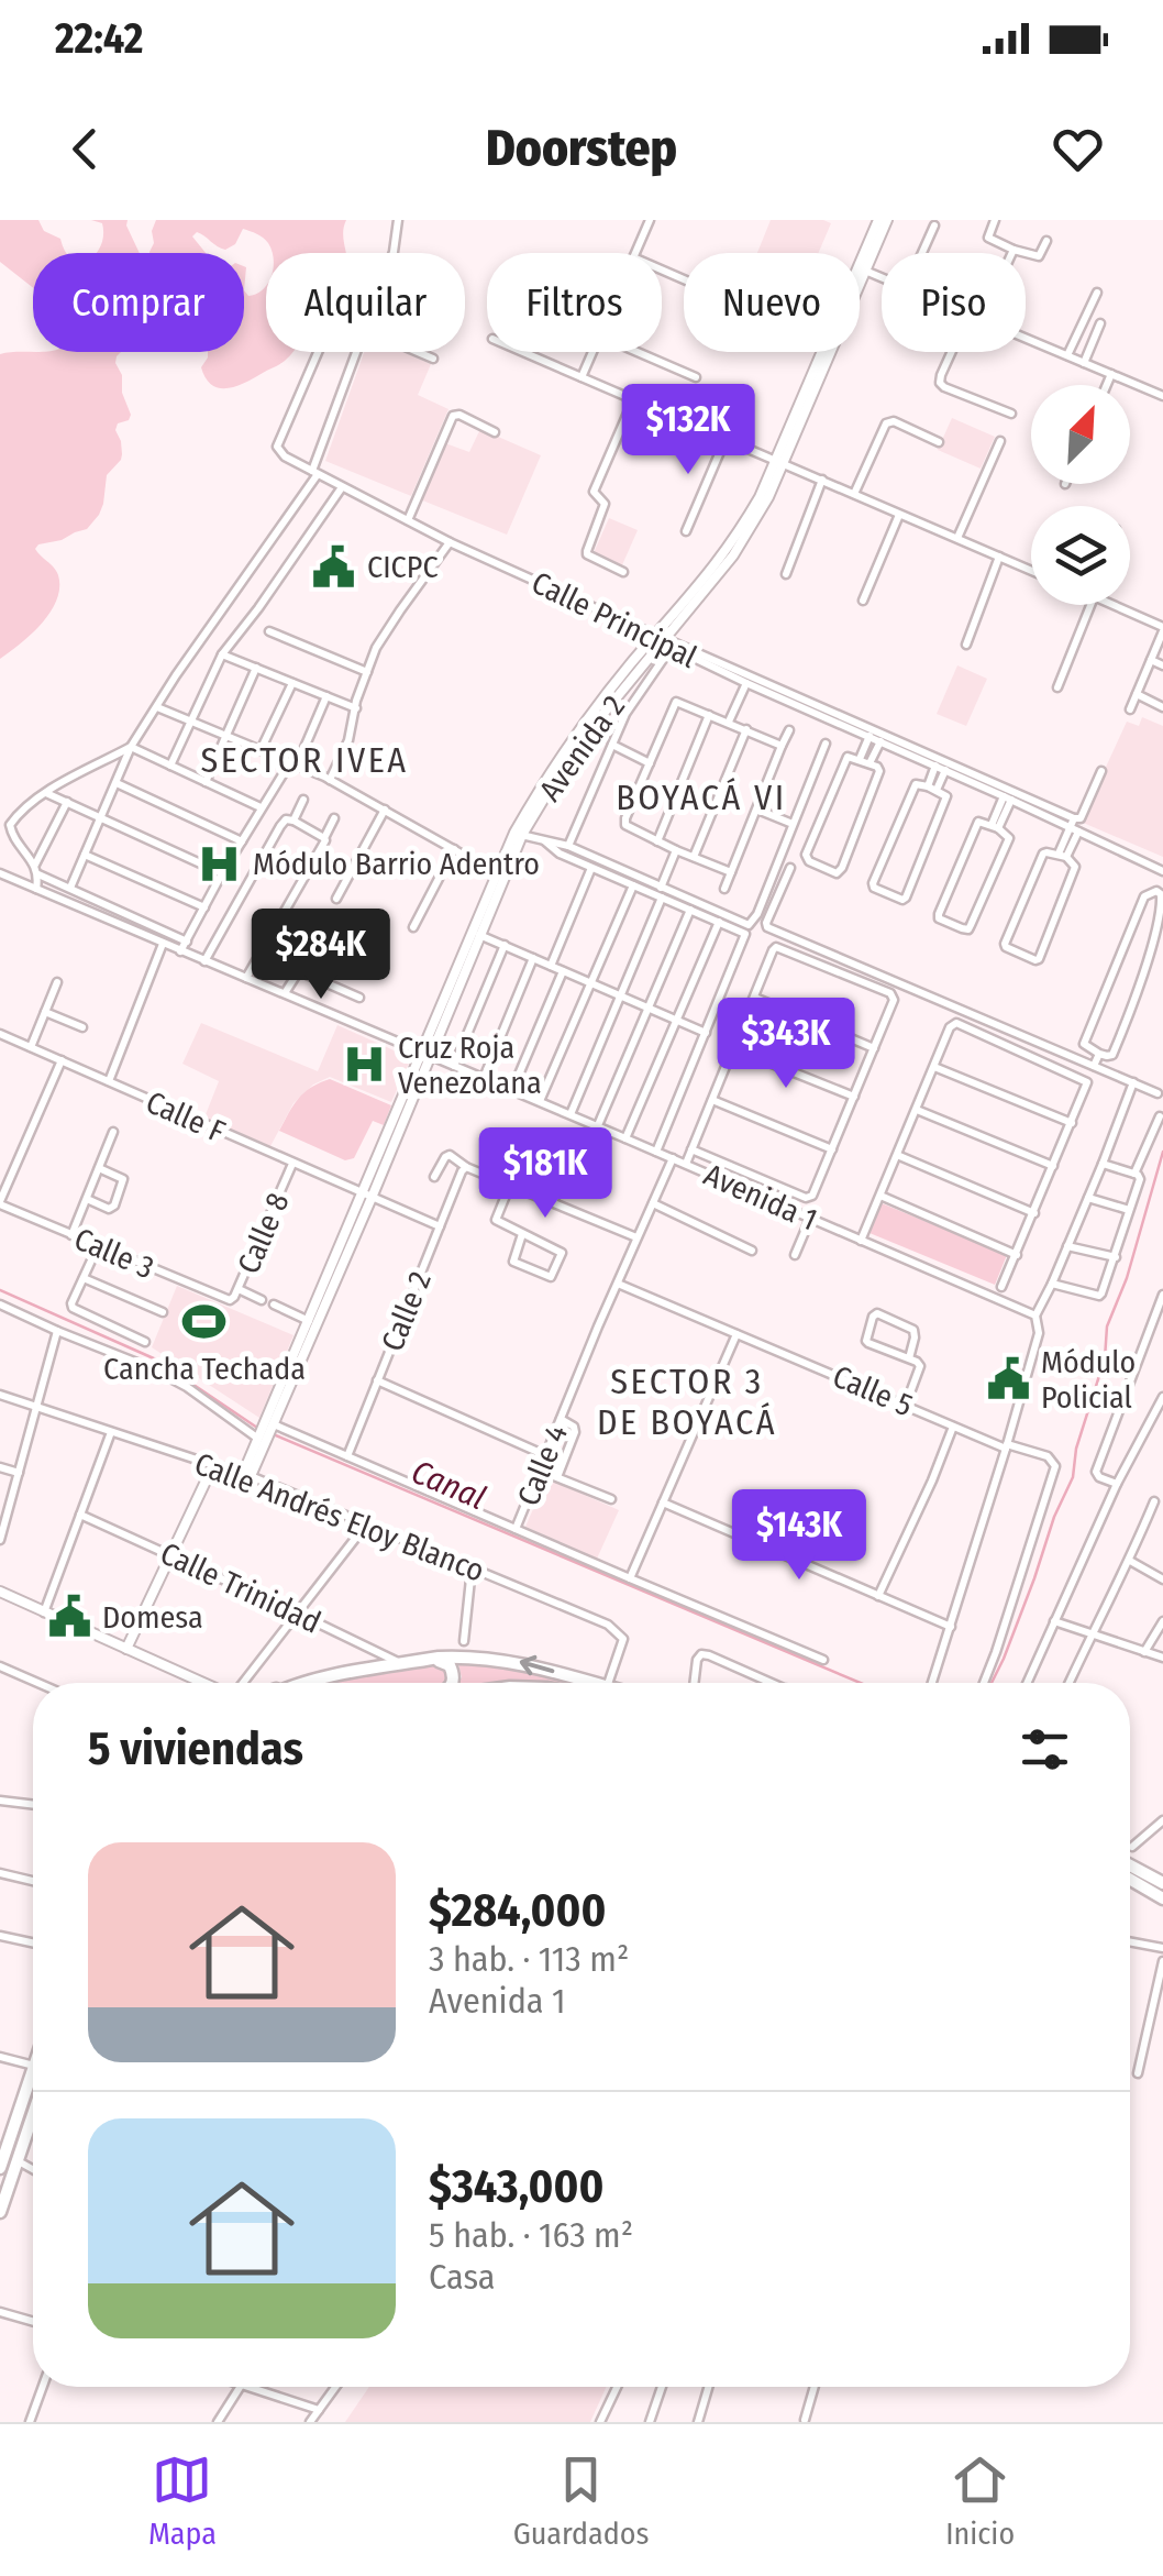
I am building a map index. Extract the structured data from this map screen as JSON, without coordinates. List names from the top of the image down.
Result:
{
  "streets": {
    "street": [
      "Calle Principal",
      "Avenida 2",
      "Calle F",
      "Avenida 1",
      "Calle 8",
      "Calle 3",
      "Calle 2",
      "Calle 5",
      "Calle 4",
      "Calle Andrés Eloy Blanco",
      "Calle Trinidad"
    ]
  },
  "crossings": [
    ["Calle Principal", "Avenida 2"],
    ["Avenida 2", "Calle F"],
    ["Avenida 2", "Avenida 1"],
    ["Calle F", "Calle 8"],
    ["Calle F", "Calle 2"],
    ["Avenida 1", "Calle 4"],
    ["Calle 8", "Calle 3"],
    ["Calle 5", "Calle 4"]
  ],
  "districts": ["SECTOR IVEA", "BOYACÁ VI", "SECTOR 3 DE BOYACÁ"],
  "water": ["Canal"],
  "places": {
    "public building": ["CICPC", "Módulo Policial", "Domesa"],
    "hospital": ["Módulo Barrio Adentro", "Cruz Roja Venezolana"],
    "sports": ["Cancha Techada"]
  },
  "north": "top right",
  "page": {
    "status": "22:42",
    "header": "Doorstep",
    "chip": [
      "Comprar",
      "Alquilar",
      "Filtros",
      "Nuevo",
      "Piso"
    ],
    "price": [
      "$132K",
      "$284K",
      "$343K",
      "$181K",
      "$143K"
    ],
    "heading": "5 viviendas",
    "list": [
      {
        "name": "$284,000",
        "note": "3 hab. · 113 m² · Avenida 1"
      },
      {
        "name": "$343,000",
        "note": "5 hab. · 163 m² · Casa"
      }
    ],
    "tabs": ["Mapa", "Guardados", "Inicio"]
  }
}
